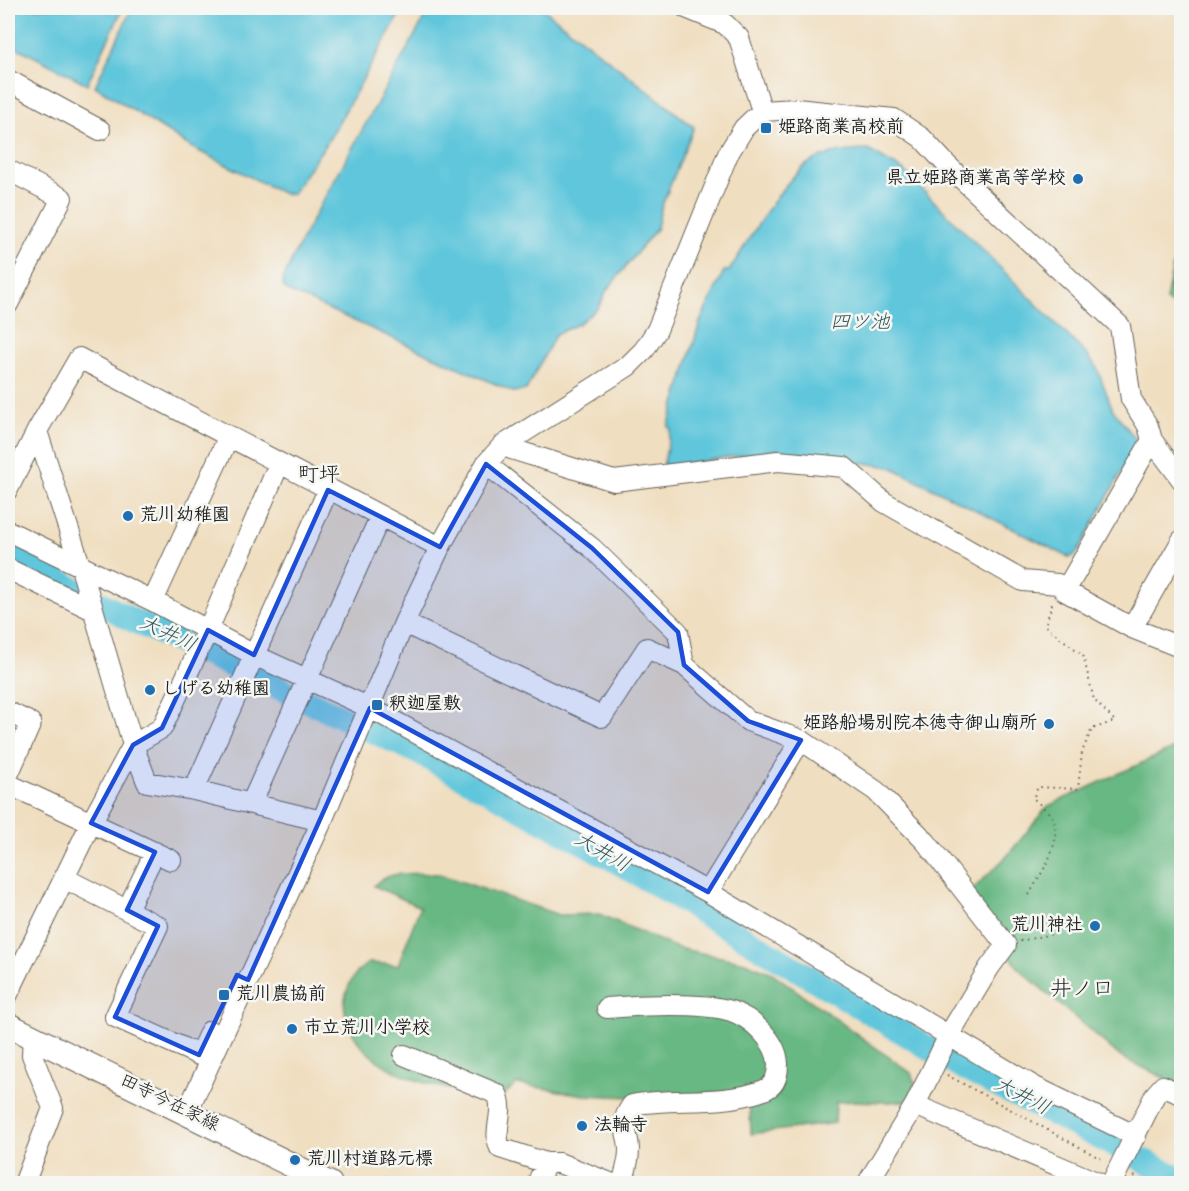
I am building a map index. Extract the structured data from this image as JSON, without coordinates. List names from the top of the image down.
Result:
{
  "streets": {
    "main road": ["田寺今在家線"]
  },
  "districts": ["町坪", "井ノ口"],
  "water": ["四ツ池", "大井川"],
  "places": {
    "transit": ["姫路商業高校前", "釈迦屋敷", "荒川農協前"],
    "other": [
      "県立姫路商業高等学校",
      "荒川幼稚園",
      "しげる幼稚園",
      "姫路船場別院本徳寺御山廟所",
      "荒川神社",
      "市立荒川小学校",
      "法輪寺",
      "荒川村道路元標"
    ]
  }
}
